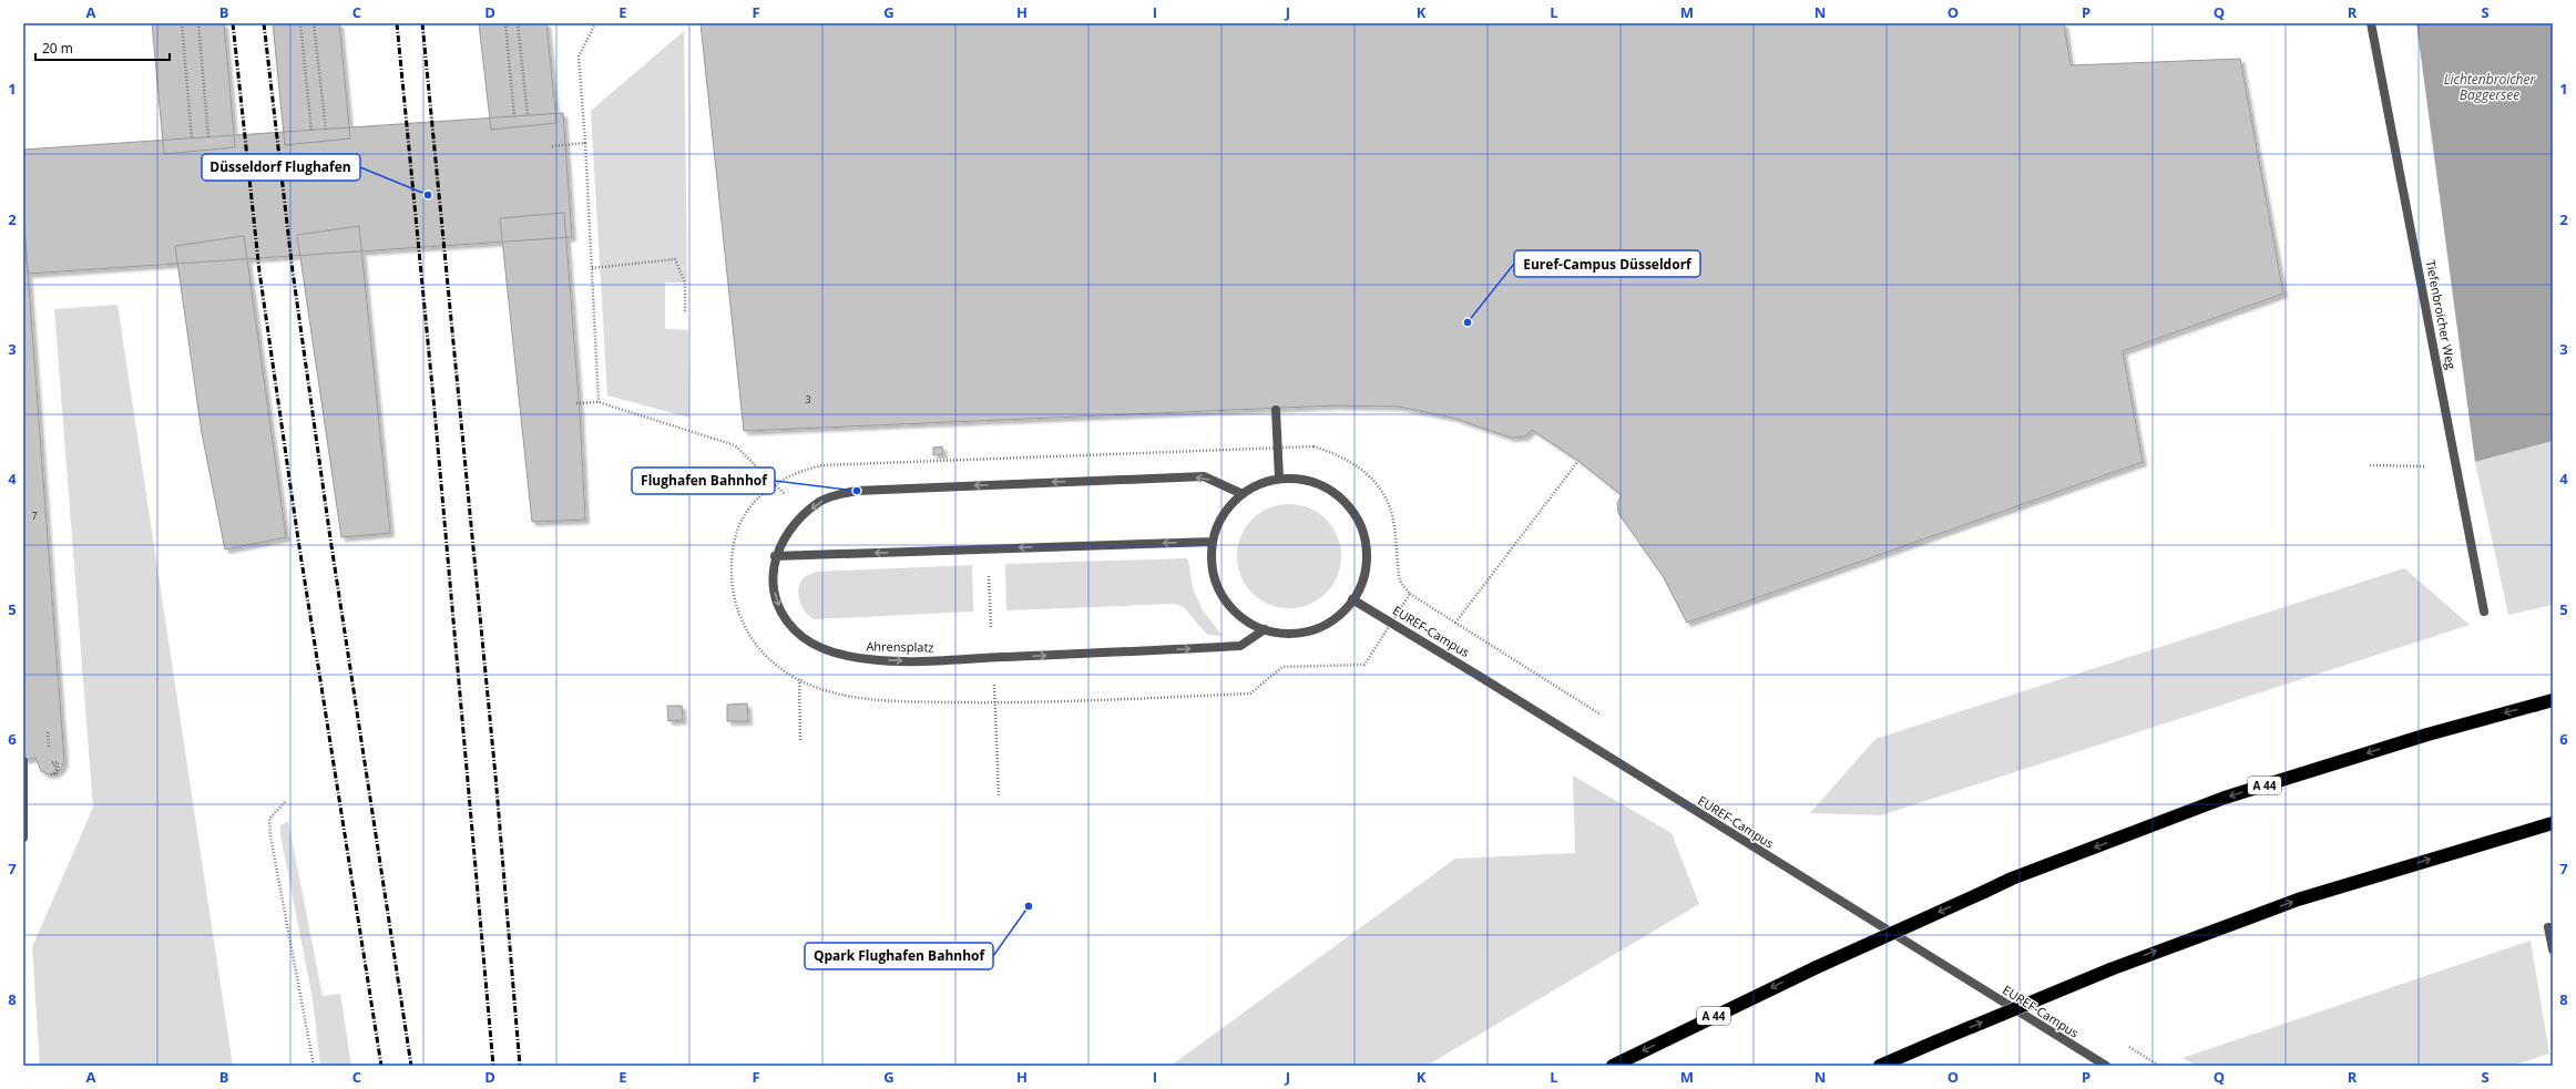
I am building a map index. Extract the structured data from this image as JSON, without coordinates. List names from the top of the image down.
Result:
{
  "streets": {
    "highway": ["A 44"],
    "street": ["Tiefenbroicher Weg", "EUREF-Campus", "Ahrensplatz"]
  },
  "crossings": [
    ["EUREF-Campus", "Ahrensplatz"]
  ],
  "water": ["Lichtenbroicher Baggersee"],
  "places": [
    "Düsseldorf Flughafen",
    "Euref-Campus Düsseldorf",
    "Flughafen Bahnhof",
    "Qpark Flughafen Bahnhof"
  ],
  "house_numbers": ["3", "7"],
  "scale_bar": "20 m",
  "grid": {
    "columns": [
      "A",
      "B",
      "C",
      "D",
      "E",
      "F",
      "G",
      "H",
      "I",
      "J",
      "K",
      "L",
      "M",
      "N",
      "O",
      "P",
      "Q",
      "R",
      "S"
    ],
    "rows": [
      "1",
      "2",
      "3",
      "4",
      "5",
      "6",
      "7",
      "8"
    ]
  }
}
